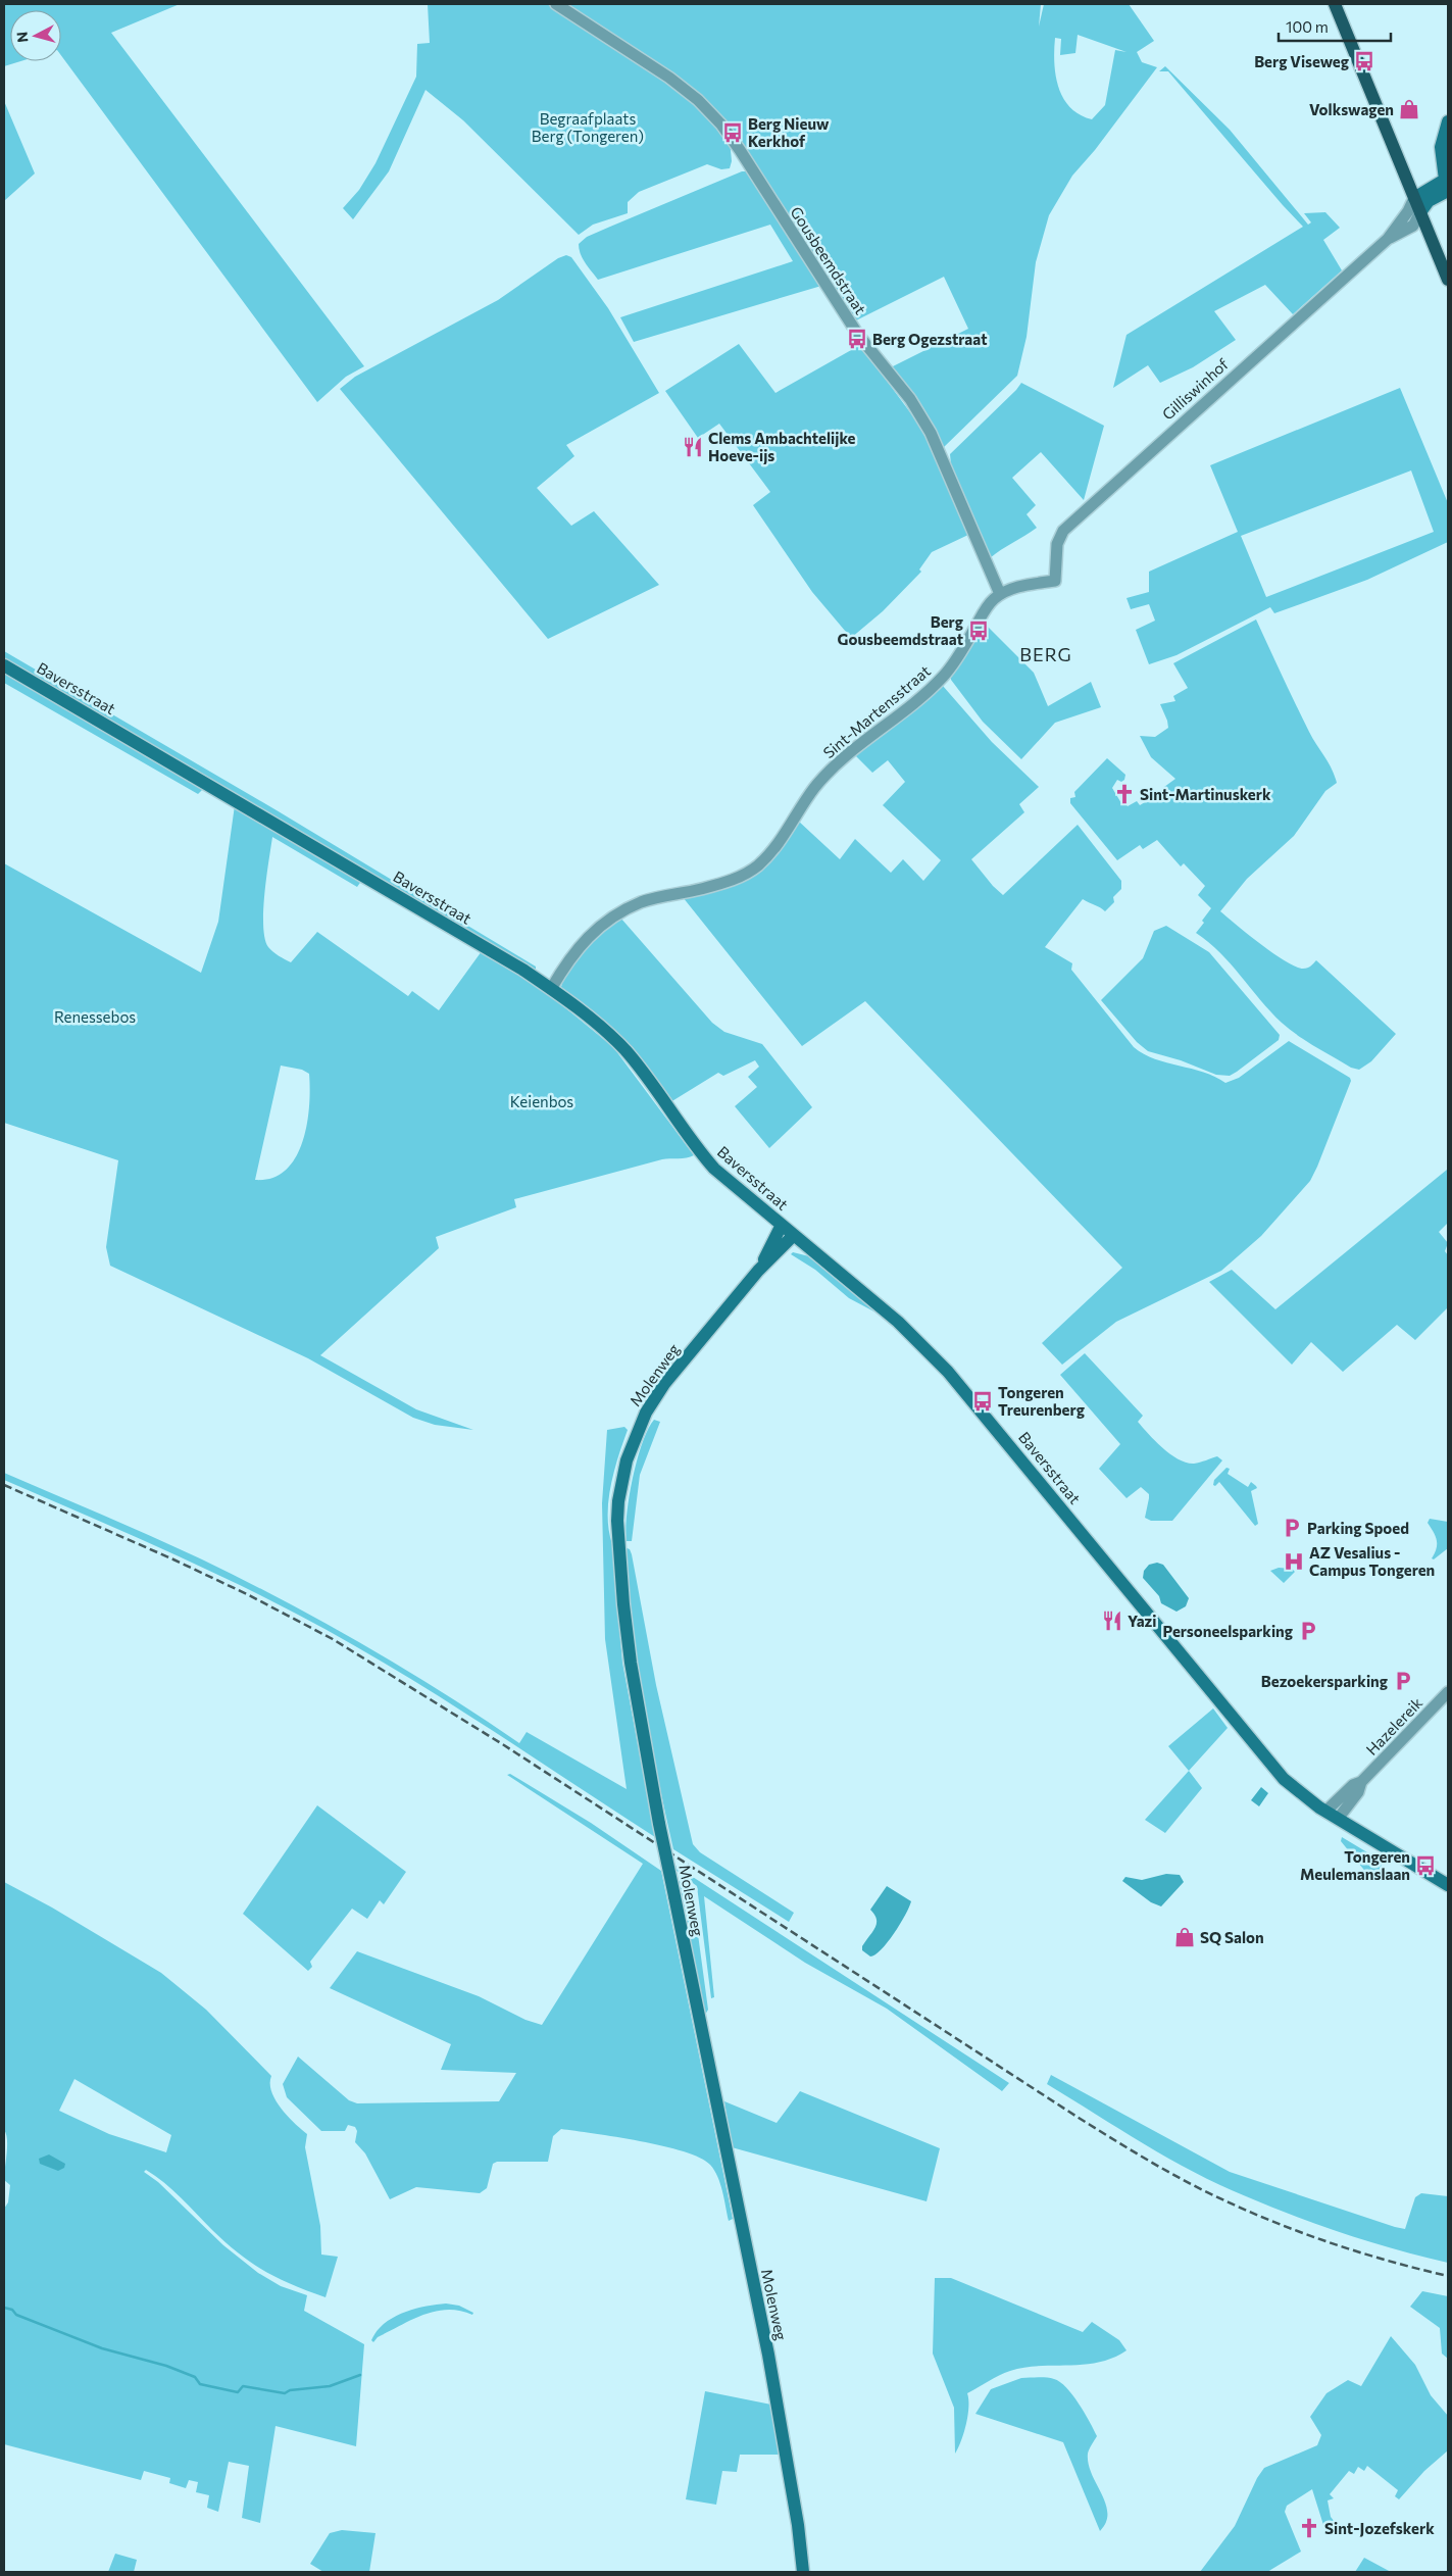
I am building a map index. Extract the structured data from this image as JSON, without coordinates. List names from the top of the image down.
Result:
{
  "streets": {
    "main road": ["Gilliswinhof", "Baversstraat", "Molenweg"],
    "street": ["Gousbeemdstraat", "Sint-Martensstraat", "Hazelereik"]
  },
  "crossings": [
    ["Gousbeemdstraat", "Sint-Martensstraat"],
    ["Gilliswinhof", "Sint-Martensstraat"],
    ["Baversstraat", "Sint-Martensstraat"],
    ["Baversstraat", "Molenweg"],
    ["Baversstraat", "Hazelereik"]
  ],
  "districts": ["BERG"],
  "parks": ["Begraafplaats Berg (Tongeren)", "Renessebos", "Keienbos"],
  "places": {
    "bus stop": [
      "Berg Viseweg",
      "Berg Nieuw Kerkhof",
      "Berg Ogezstraat",
      "Berg Gousbeemdstraat",
      "Tongeren Treurenberg",
      "Tongeren Meulemanslaan"
    ],
    "shop": ["Volkswagen", "SQ Salon"],
    "restaurant": ["Clems Ambachtelijke Hoeve-ijs", "Yazi"],
    "church": ["Sint-Martinuskerk", "Sint-Jozefskerk"],
    "parking": ["Parking Spoed", "Personeelsparking", "Bezoekersparking"],
    "hospital": ["AZ Vesalius - Campus Tongeren"]
  },
  "scale_bar": "100 m",
  "north": "left"
}
